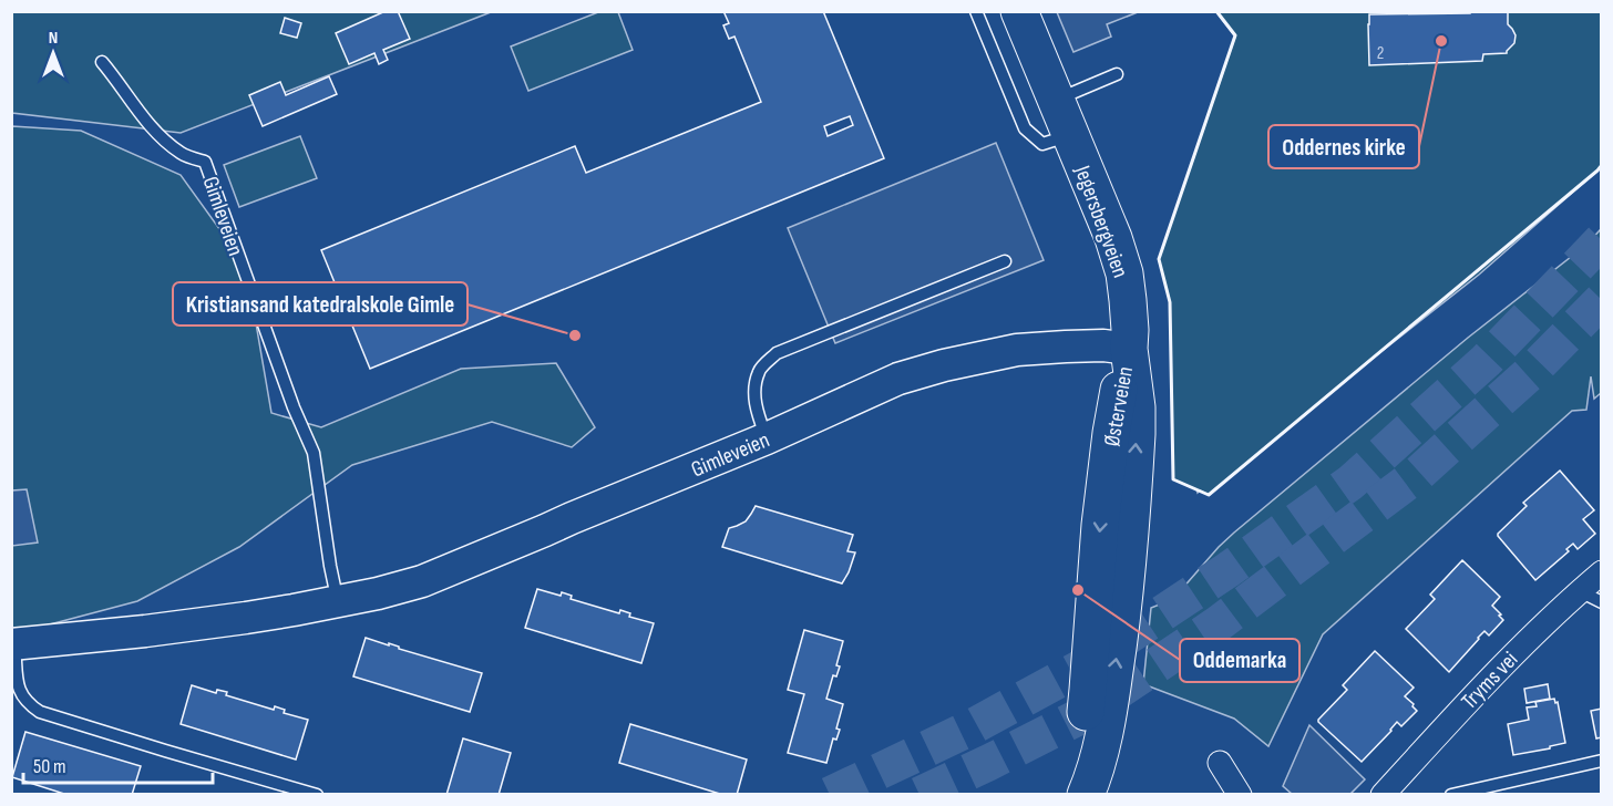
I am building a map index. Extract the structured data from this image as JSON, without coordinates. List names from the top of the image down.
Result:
{
  "streets": {
    "main road": ["Jegersbergveien", "Østerveien"],
    "street": ["Gimleveien", "Tryms vei"]
  },
  "crossings": [
    ["Gimleveien", "Jegersbergveien"],
    ["Gimleveien", "Østerveien"],
    ["Jegersbergveien", "Østerveien"]
  ],
  "places": ["Oddernes kirke", "Kristiansand katedralskole Gimle", "Oddemarka"],
  "house_numbers": ["2"],
  "scale_bar": "50 m",
  "north": "top"
}
